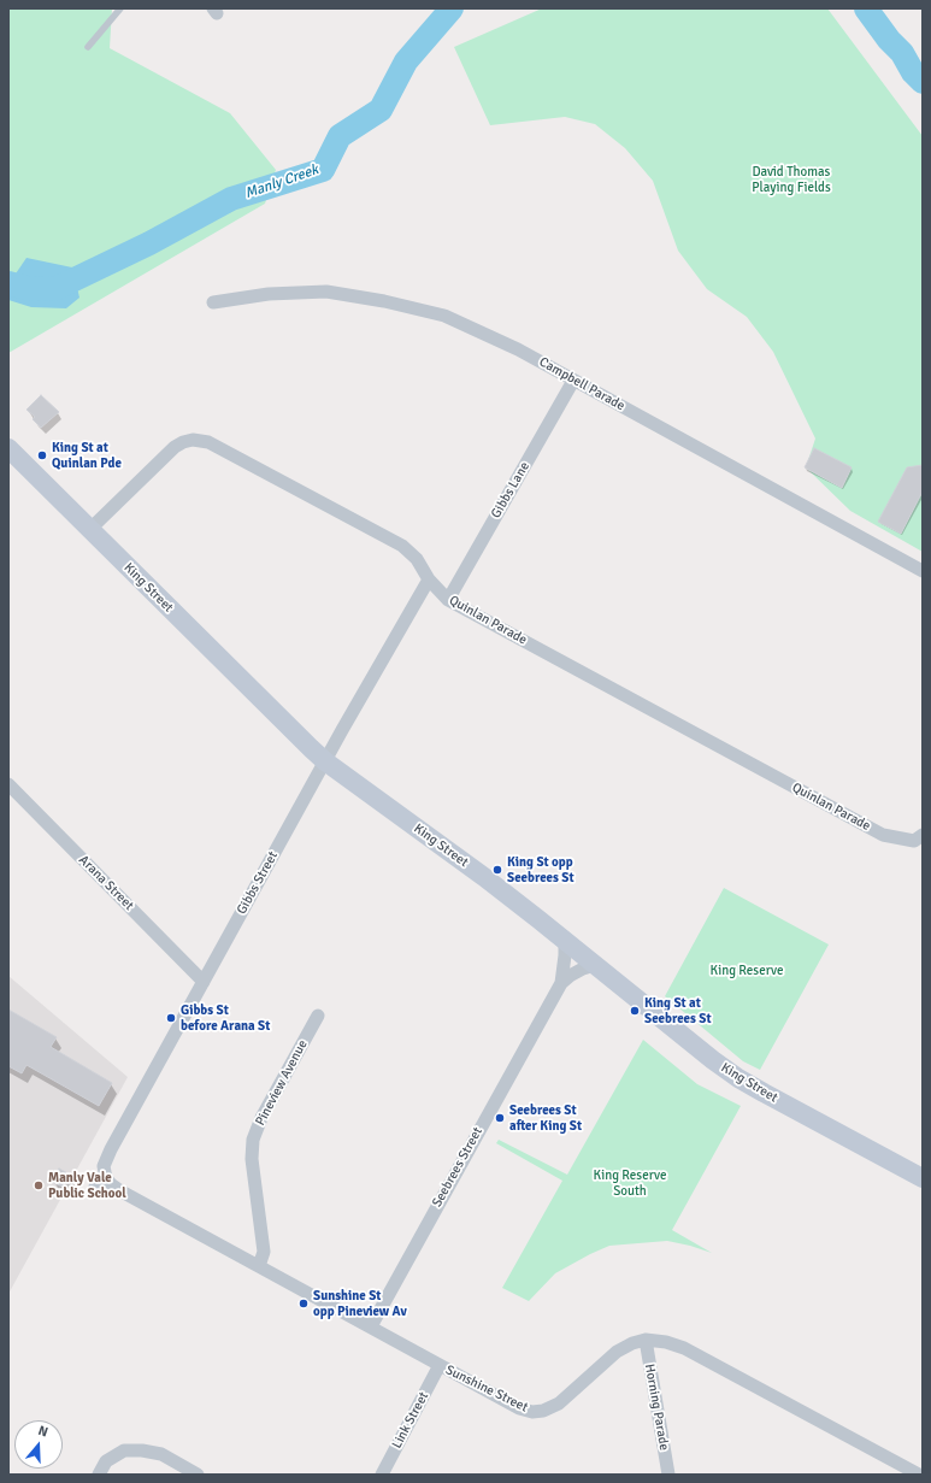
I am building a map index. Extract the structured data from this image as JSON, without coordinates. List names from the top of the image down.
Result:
{
  "streets": {
    "street": [
      "Campbell Parade",
      "Gibbs Lane",
      "King Street",
      "Quinlan Parade",
      "Arana Street",
      "Gibbs Street",
      "Pineview Avenue",
      "Seebrees Street",
      "Sunshine Street",
      "Horning Parade",
      "Link Street"
    ]
  },
  "crossings": [
    ["Campbell Parade", "Gibbs Lane"],
    ["Gibbs Lane", "Quinlan Parade"],
    ["King Street", "Quinlan Parade"],
    ["King Street", "Gibbs Street"],
    ["King Street", "Seebrees Street"],
    ["Quinlan Parade", "Gibbs Street"],
    ["Arana Street", "Gibbs Street"],
    ["Gibbs Street", "Sunshine Street"],
    ["Pineview Avenue", "Sunshine Street"],
    ["Seebrees Street", "Sunshine Street"],
    ["Sunshine Street", "Horning Parade"],
    ["Sunshine Street", "Link Street"]
  ],
  "water": ["Manly Creek"],
  "parks": ["David Thomas Playing Fields", "King Reserve", "King Reserve South"],
  "places": [
    "King St at Quinlan Pde",
    "King St opp Seebrees St",
    "King St at Seebrees St",
    "Gibbs St before Arana St",
    "Seebrees St after King St",
    "Manly Vale Public School",
    "Sunshine St opp Pineview Av"
  ],
  "north": "top"
}
